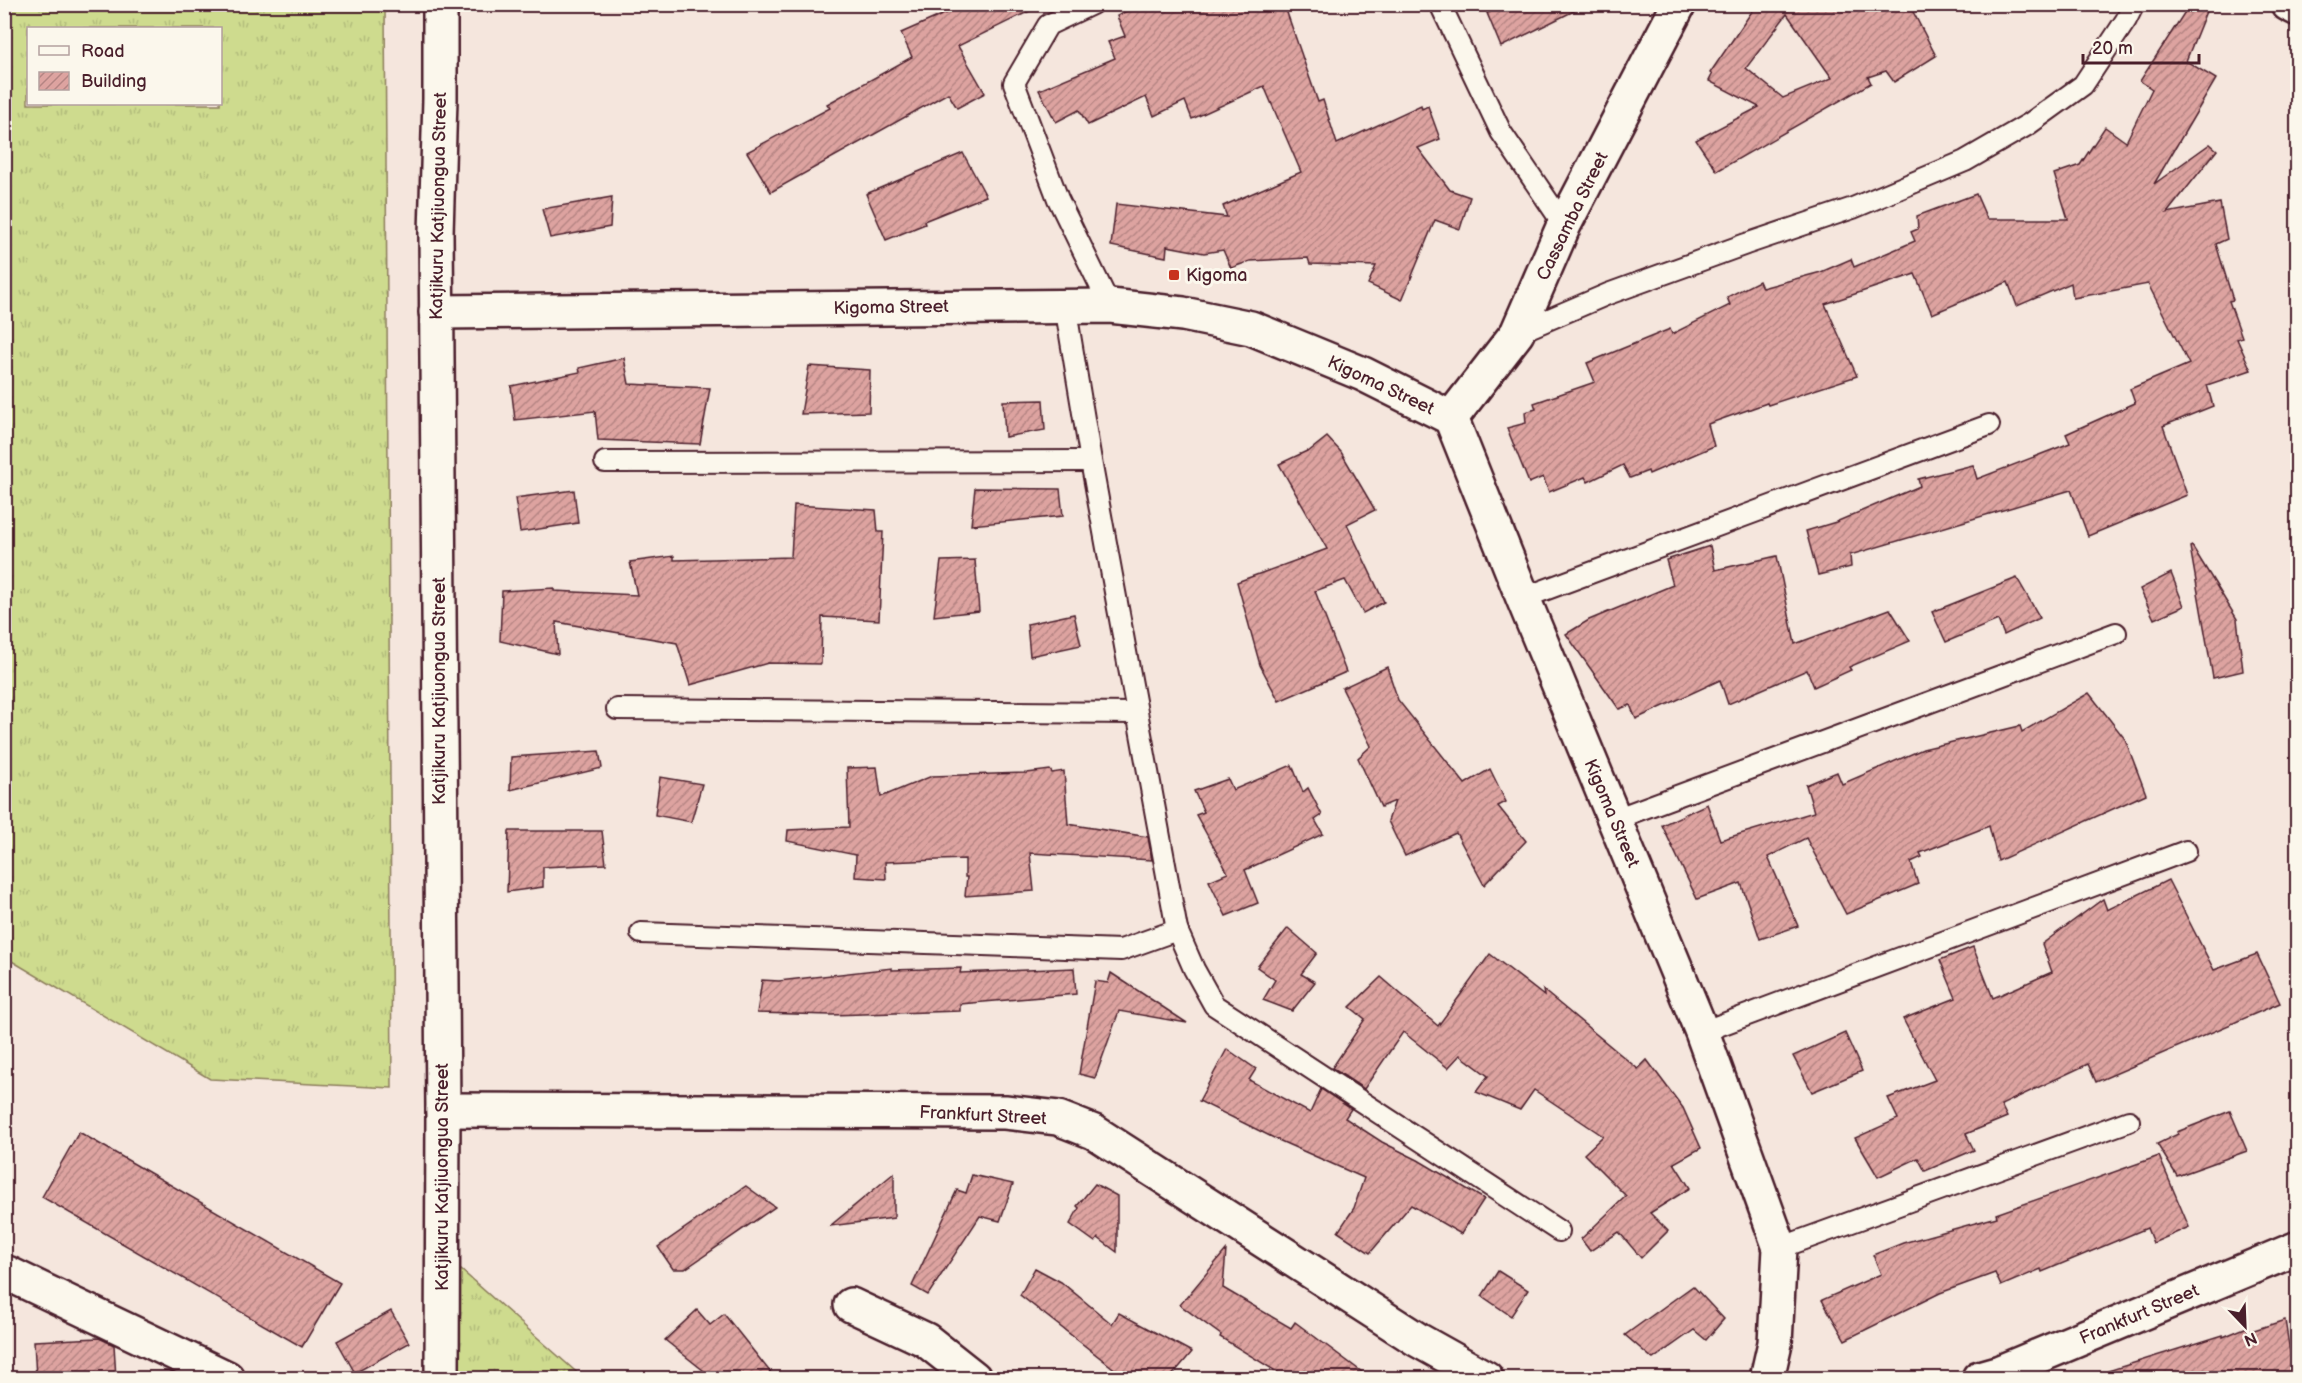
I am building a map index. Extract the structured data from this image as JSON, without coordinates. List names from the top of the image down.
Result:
{
  "streets": {
    "street": [
      "Katjikuru Katjiuongua Street",
      "Cassamba Street",
      "Kigoma Street",
      "Frankfurt Street"
    ]
  },
  "crossings": [
    ["Katjikuru Katjiuongua Street", "Kigoma Street"],
    ["Katjikuru Katjiuongua Street", "Frankfurt Street"],
    ["Cassamba Street", "Kigoma Street"]
  ],
  "places": {
    "transit": ["Kigoma"]
  },
  "legend": ["Road", "Building"],
  "scale_bar": "20 m",
  "north": "bottom right"
}
